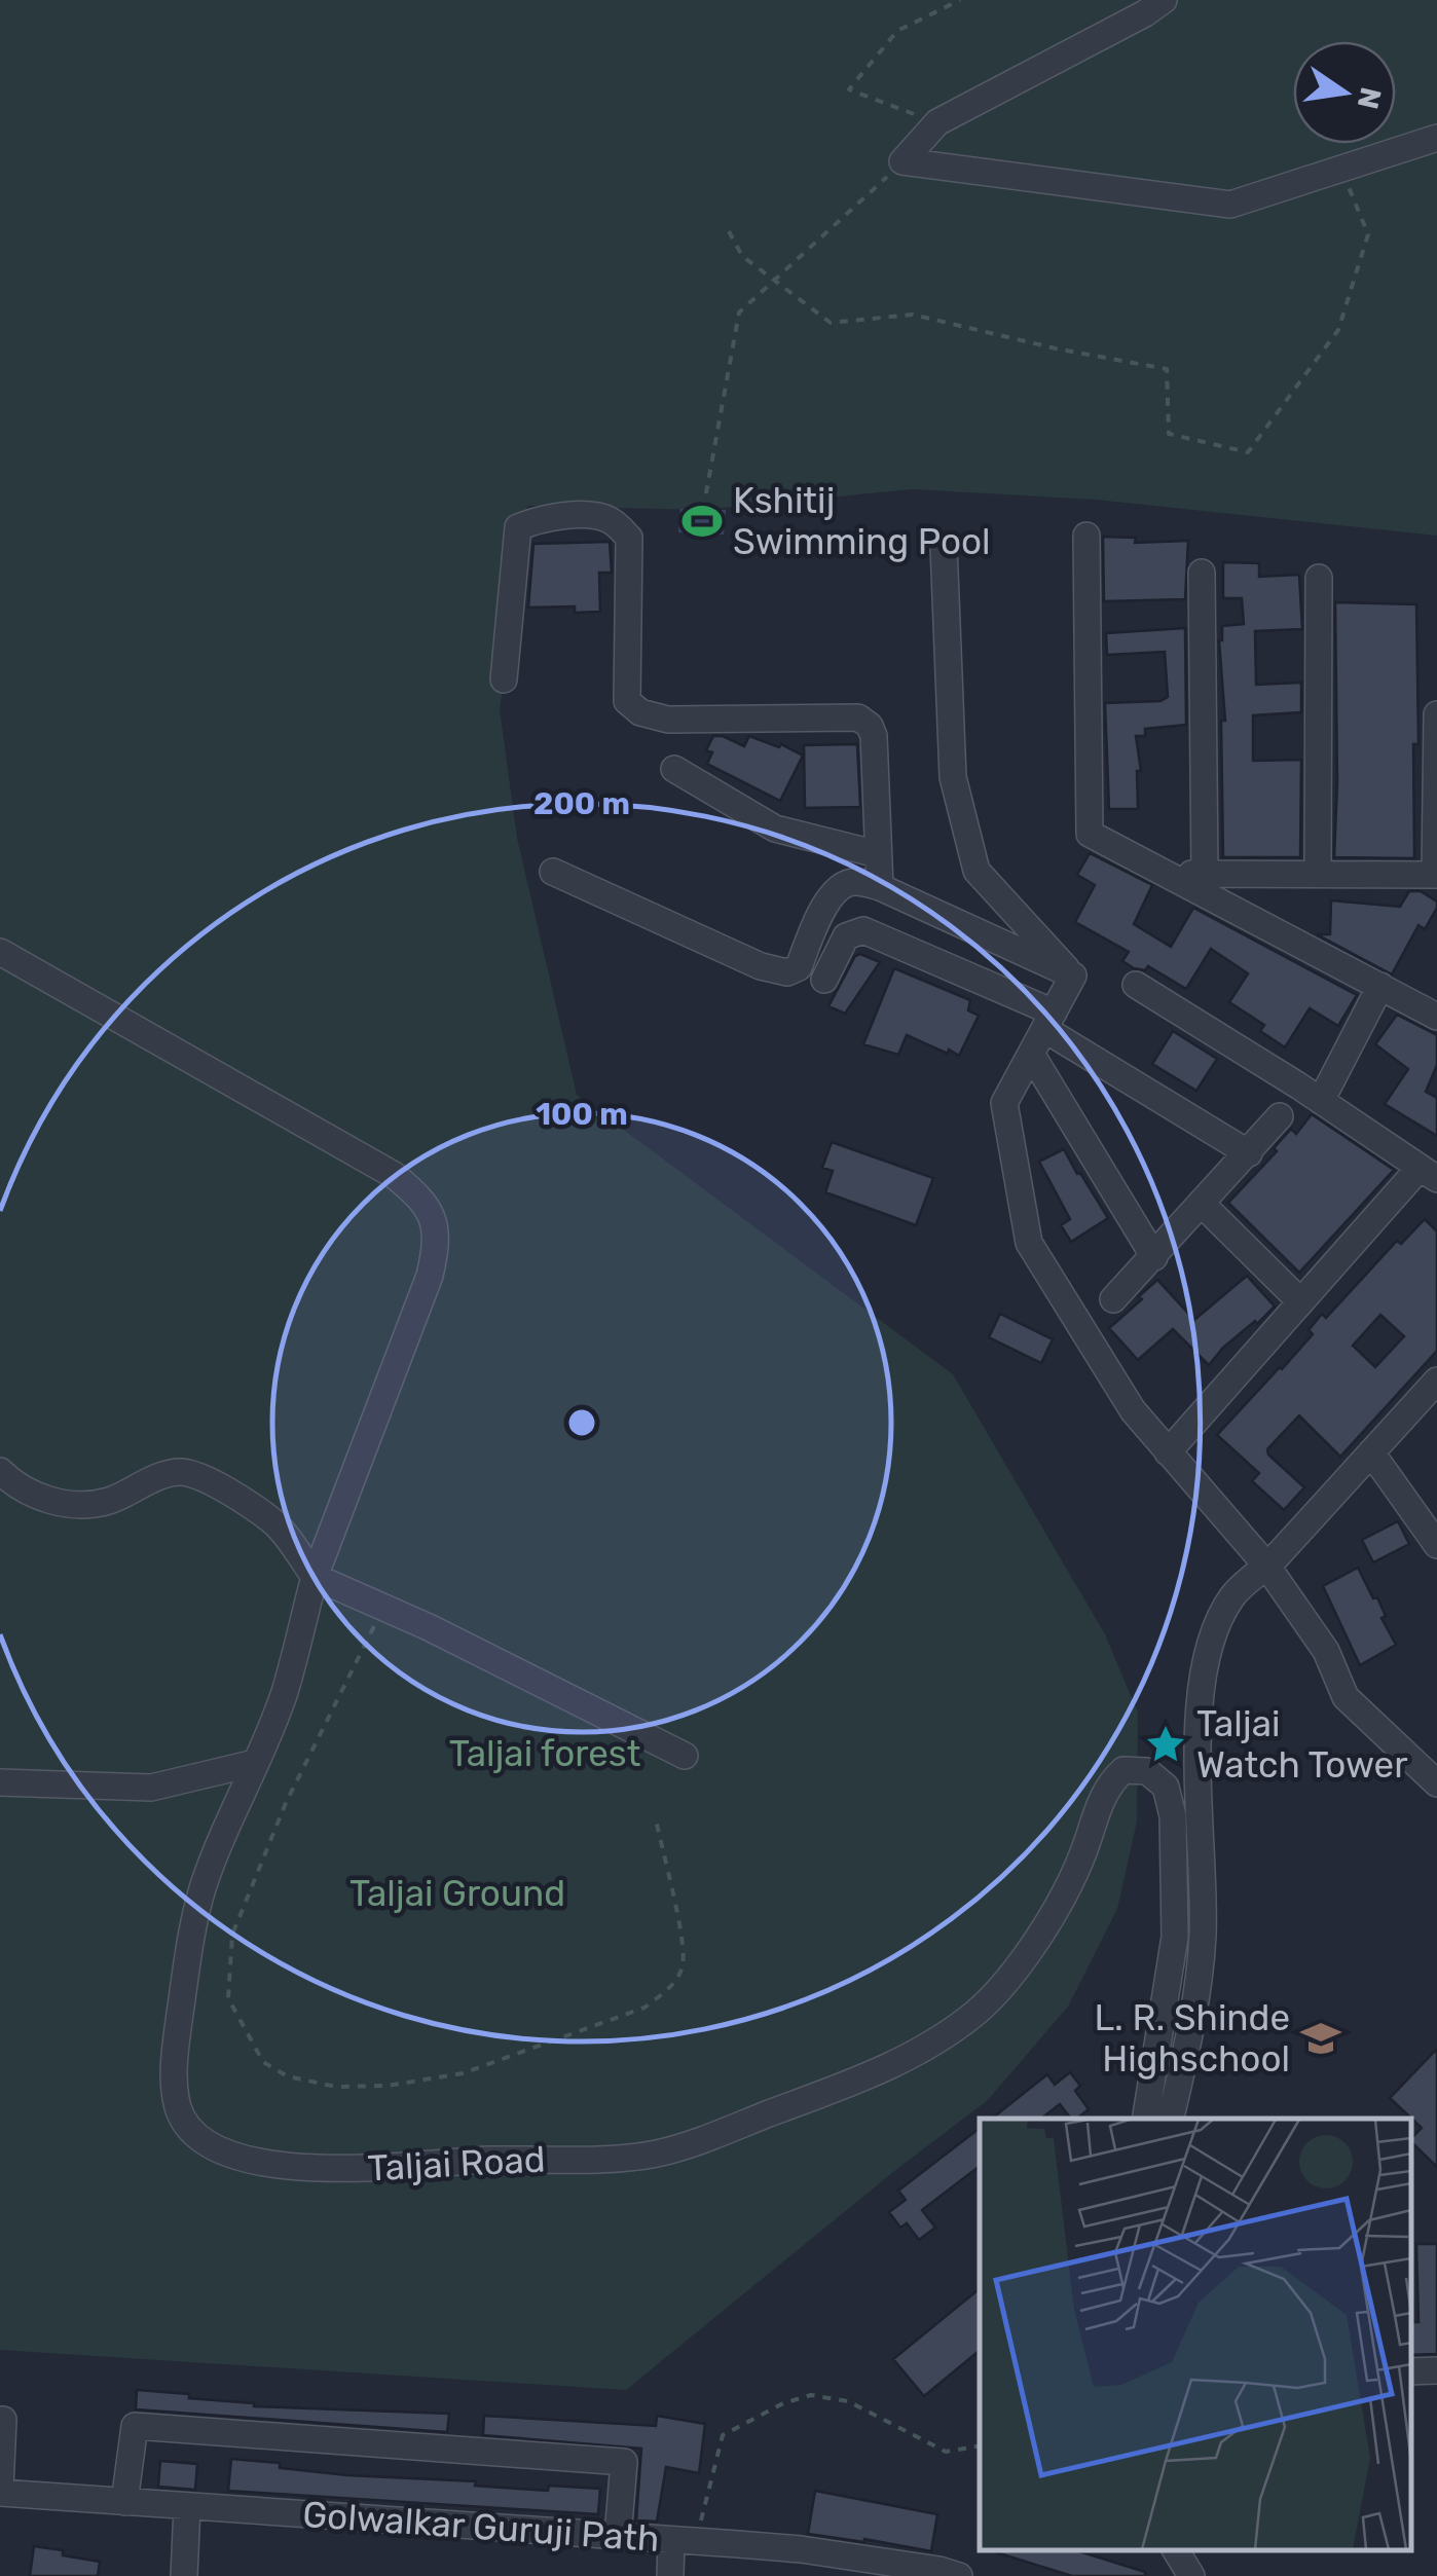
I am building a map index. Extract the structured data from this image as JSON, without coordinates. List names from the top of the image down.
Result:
{
  "streets": {
    "street": ["Taljai Road", "Golwalkar Guruji Path"]
  },
  "parks": ["Taljai forest", "Taljai Ground"],
  "places": {
    "sports": ["Kshitij Swimming Pool"],
    "place": ["Taljai Watch Tower"],
    "school or university": ["L. R. Shinde Highschool"]
  },
  "north": "right",
  "rings": ["200 m", "100 m"]
}
